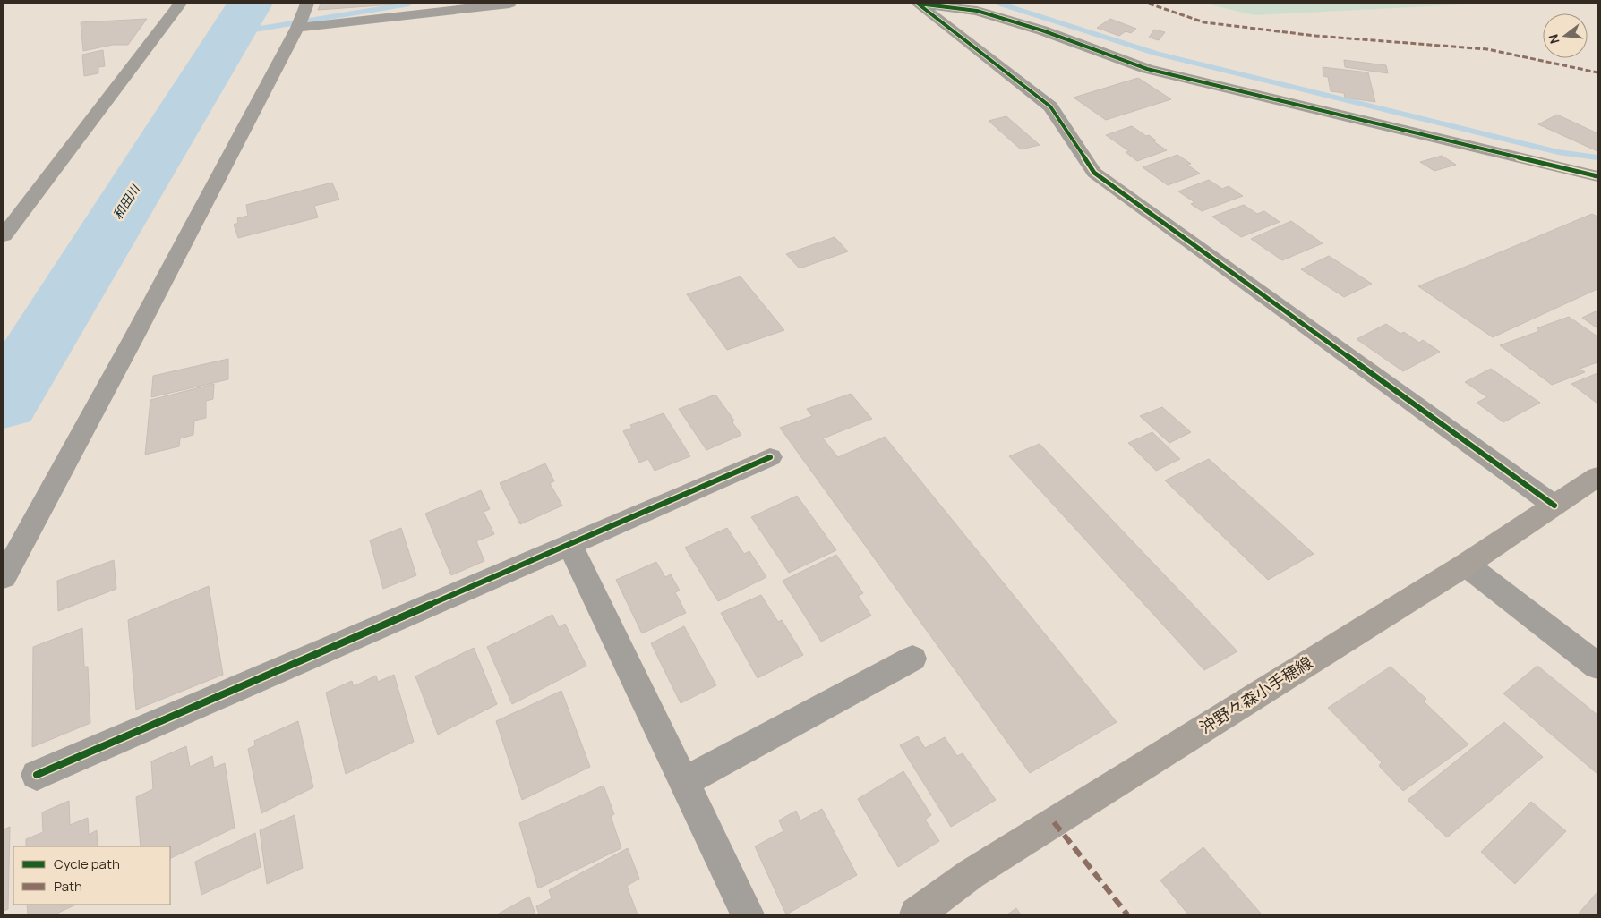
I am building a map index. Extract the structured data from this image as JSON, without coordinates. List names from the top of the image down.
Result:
{
  "streets": {
    "main road": ["沖野々森小手穂線"]
  },
  "water": ["和田川"],
  "legend": ["Cycle path", "Path"],
  "north": "left"
}
